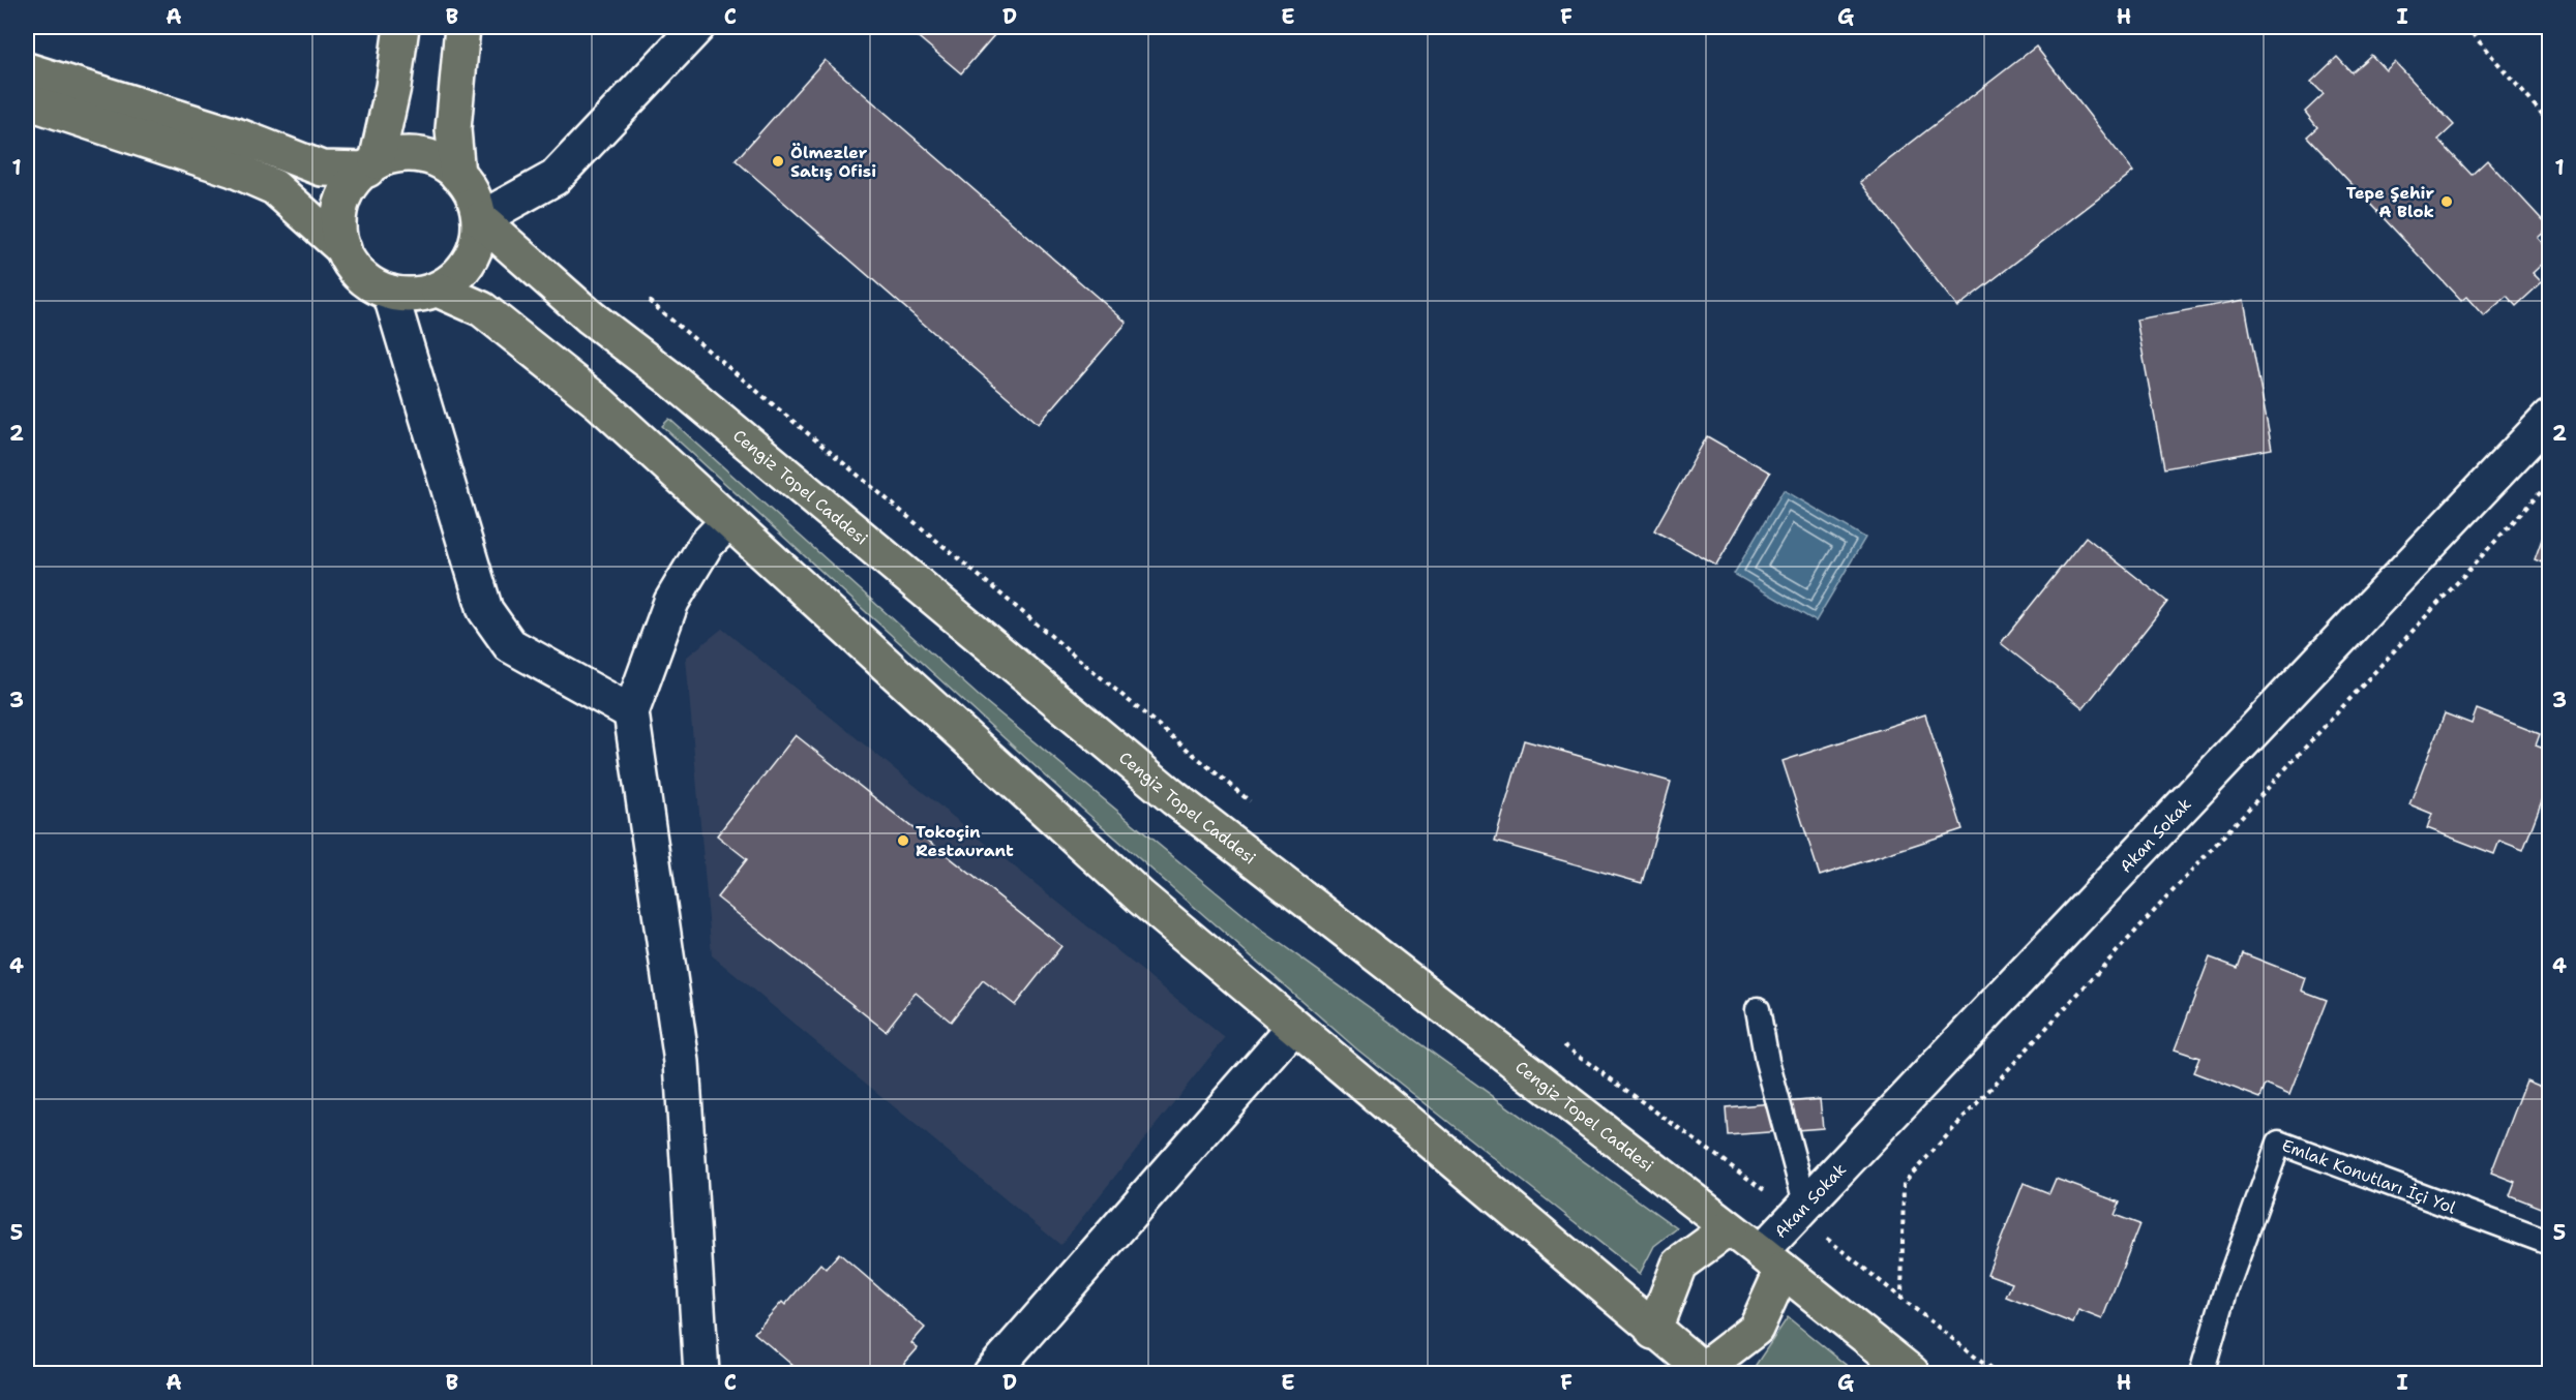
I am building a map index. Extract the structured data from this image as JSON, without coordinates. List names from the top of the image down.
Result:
{
  "streets": {
    "main road": ["Cengiz Topel Caddesi"],
    "street": ["Akan Sokak"],
    "lane": ["Emlak Konutları İçi Yol"]
  },
  "crossings": [
    ["Cengiz Topel Caddesi", "Akan Sokak"]
  ],
  "places": ["Ölmezler Satış Ofisi", "Tepe Şehir A Blok", "Tokoçin Restaurant"],
  "grid": {
    "columns": [
      "A",
      "B",
      "C",
      "D",
      "E",
      "F",
      "G",
      "H",
      "I"
    ],
    "rows": [
      "1",
      "2",
      "3",
      "4",
      "5"
    ]
  }
}
